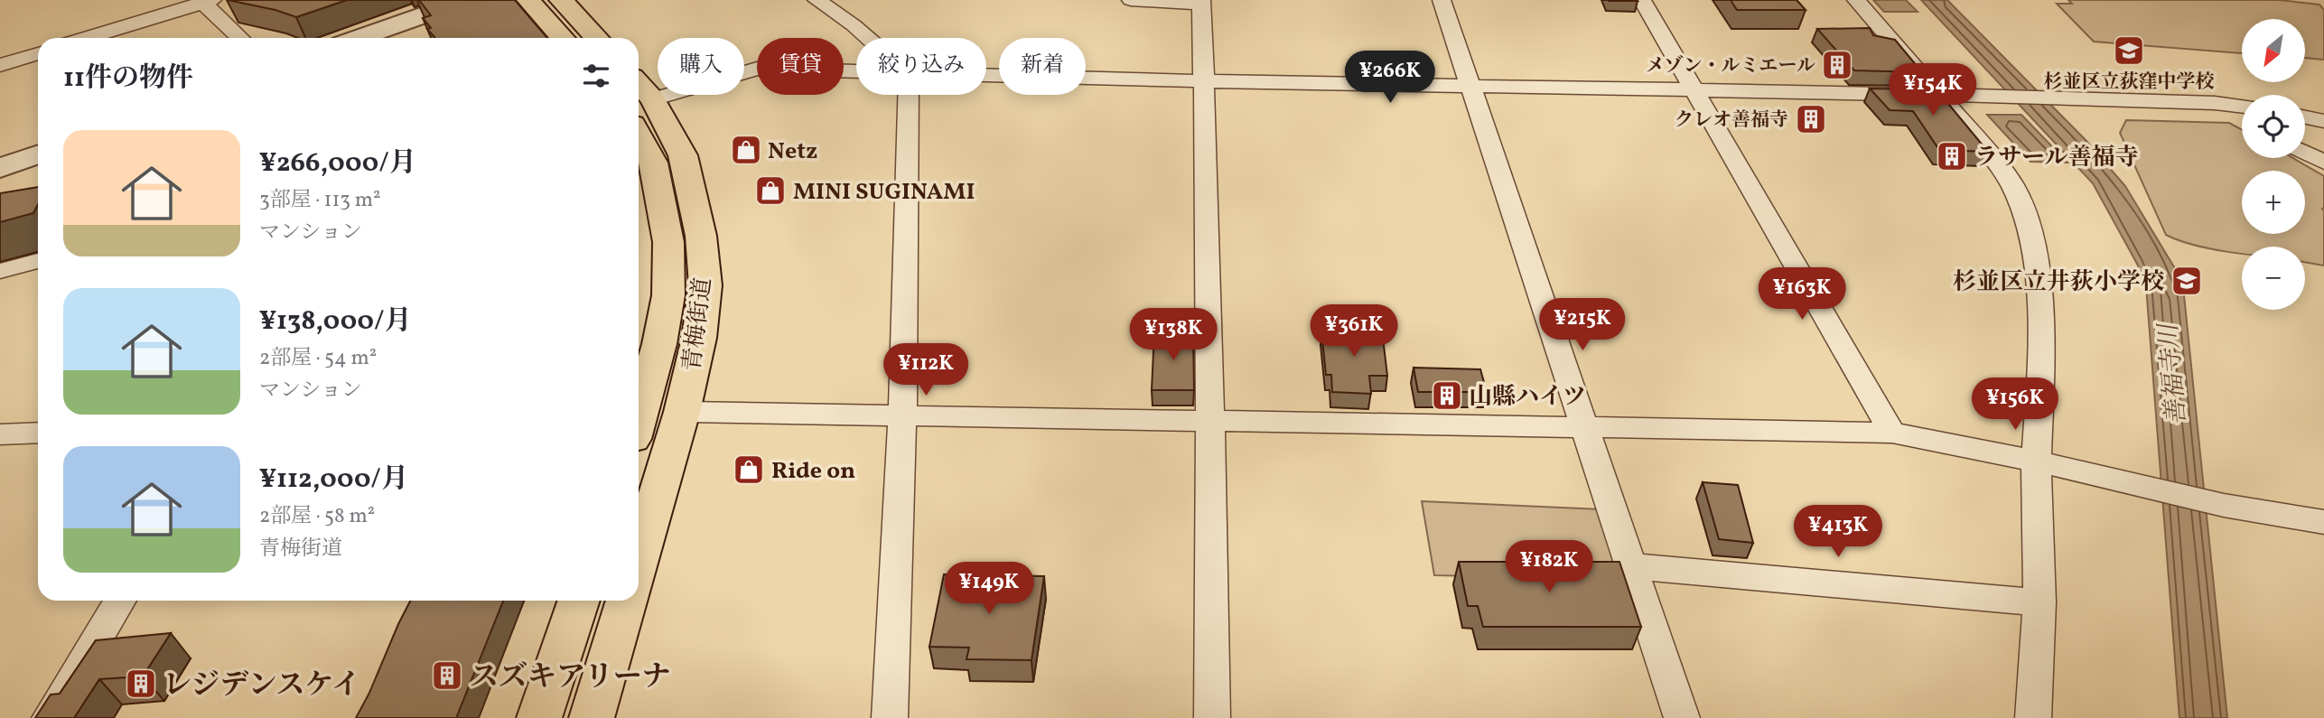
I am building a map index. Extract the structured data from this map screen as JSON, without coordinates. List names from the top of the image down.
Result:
{
  "streets": {
    "main road": ["青梅街道"]
  },
  "water": ["善福寺川"],
  "places": {
    "school or university": ["杉並区立荻窪中学校", "杉並区立井荻小学校"],
    "building": [
      "メゾン・ルミエール",
      "クレオ善福寺",
      "ラサール善福寺",
      "山縣ハイツ",
      "スズキアリーナ",
      "レジデンスケイ"
    ],
    "shop": ["Netz", "MINI SUGINAMI", "Ride on"]
  },
  "north": "bottom left",
  "page": {
    "map_buttons": ["+", "−"],
    "chip": [
      "購入",
      "賃貸",
      "絞り込み",
      "新着"
    ],
    "heading": "11件の物件",
    "price": [
      "¥266K",
      "¥154K",
      "¥163K",
      "¥215K",
      "¥361K",
      "¥138K",
      "¥112K",
      "¥156K",
      "¥413K",
      "¥182K",
      "¥149K"
    ],
    "list": [
      {
        "name": "¥266,000/月",
        "note": "3部屋 · 113 m² · マンション"
      },
      {
        "name": "¥138,000/月",
        "note": "2部屋 · 54 m² · マンション"
      },
      {
        "name": "¥112,000/月",
        "note": "2部屋 · 58 m² · 青梅街道"
      }
    ]
  }
}
